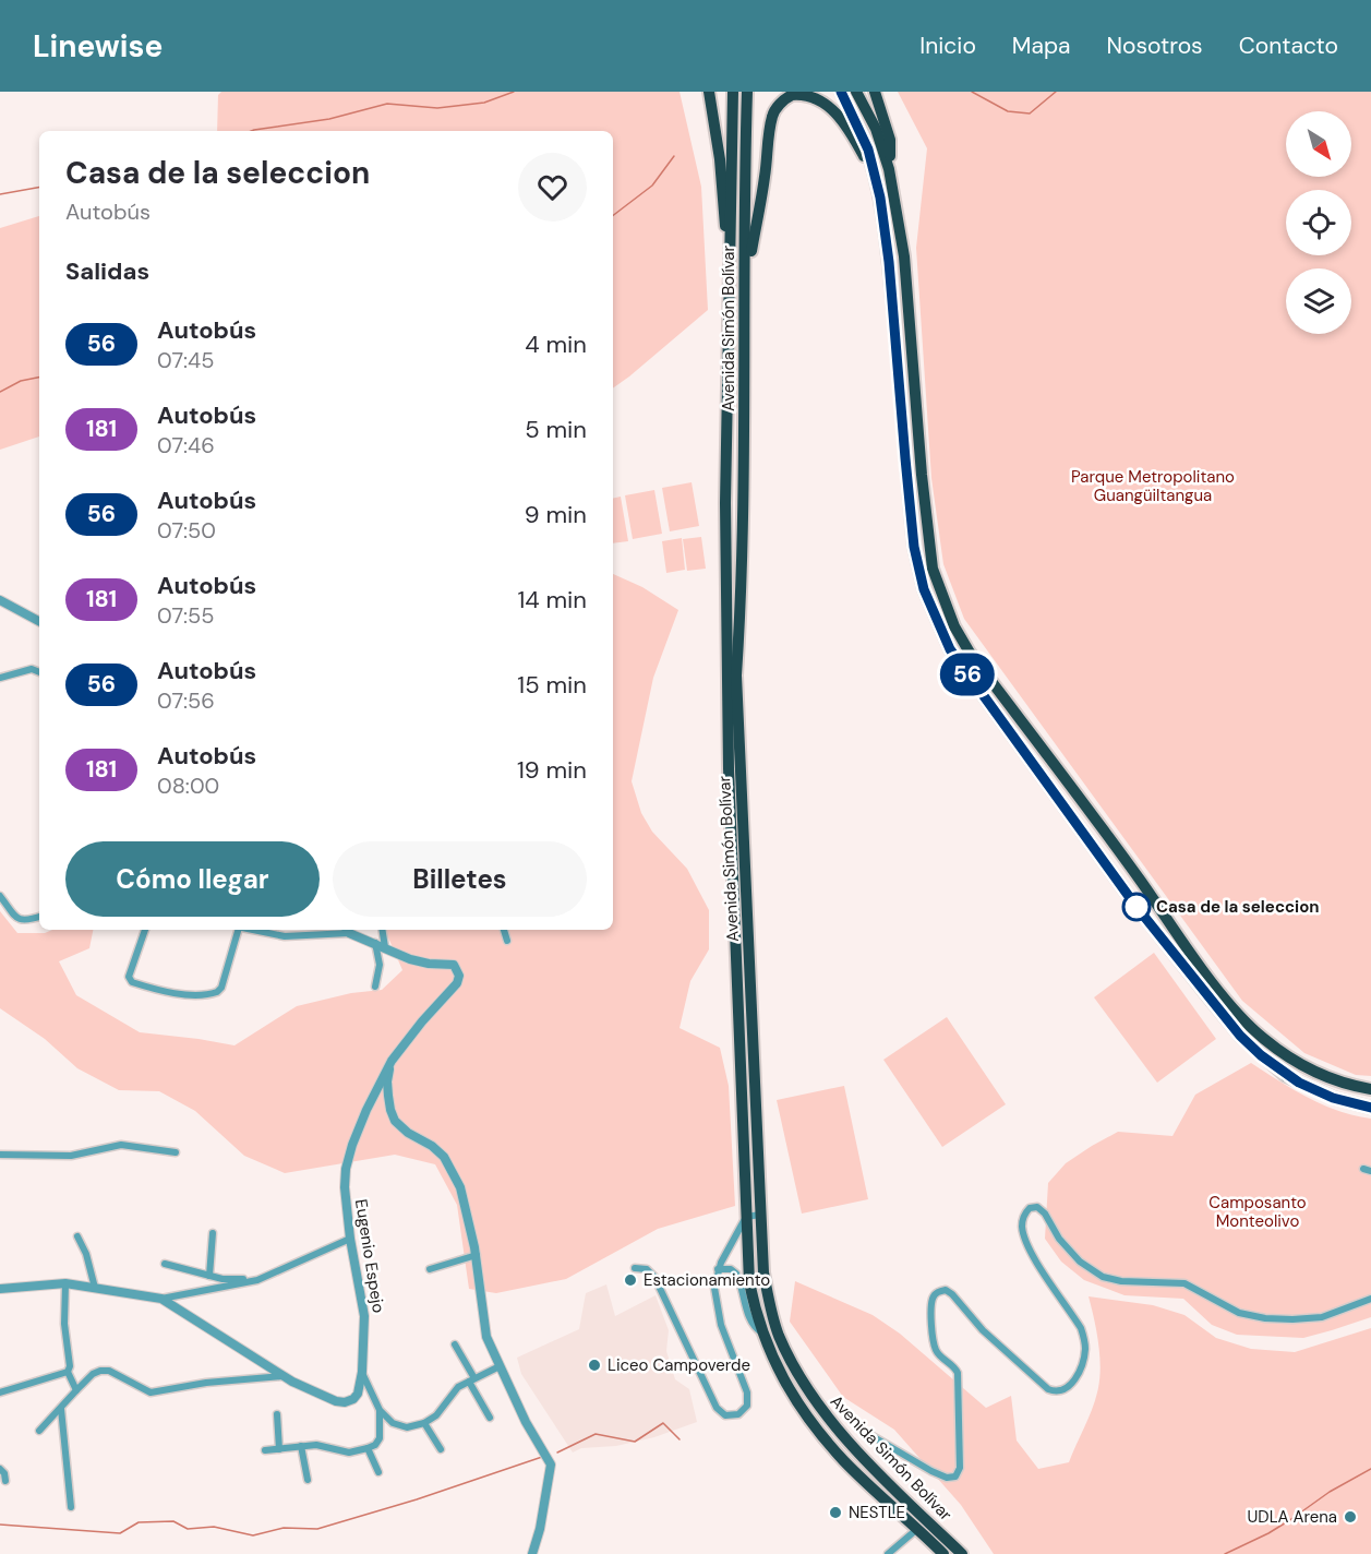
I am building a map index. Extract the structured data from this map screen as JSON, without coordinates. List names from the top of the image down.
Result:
{
  "streets": {
    "highway": ["Avenida Simón Bolívar"],
    "street": ["Eugenio Espejo"]
  },
  "parks": ["Parque Metropolitano Guangüiltangua", "Camposanto Monteolivo"],
  "places": [
    "Casa de la seleccion",
    "Estacionamiento",
    "Liceo Campoverde",
    "NESTLE",
    "UDLA Arena"
  ],
  "lines": ["bus line 56"],
  "north": "bottom right",
  "page": {
    "header": "Linewise",
    "nav": [
      "Inicio",
      "Mapa",
      "Nosotros",
      "Contacto"
    ],
    "on_map": "56",
    "heading": [
      ["Casa de la seleccion", "Autobús"],
      "Salidas"
    ],
    "list": [
      {
        "mark": "56",
        "name": "Autobús",
        "note": "07:45",
        "value": "4 min"
      },
      {
        "mark": "181",
        "name": "Autobús",
        "note": "07:46",
        "value": "5 min"
      },
      {
        "mark": "56",
        "name": "Autobús",
        "note": "07:50",
        "value": "9 min"
      },
      {
        "mark": "181",
        "name": "Autobús",
        "note": "07:55",
        "value": "14 min"
      },
      {
        "mark": "56",
        "name": "Autobús",
        "note": "07:56",
        "value": "15 min"
      },
      {
        "mark": "181",
        "name": "Autobús",
        "note": "08:00",
        "value": "19 min"
      }
    ],
    "buttons": ["Cómo llegar", "Billetes"]
  }
}
